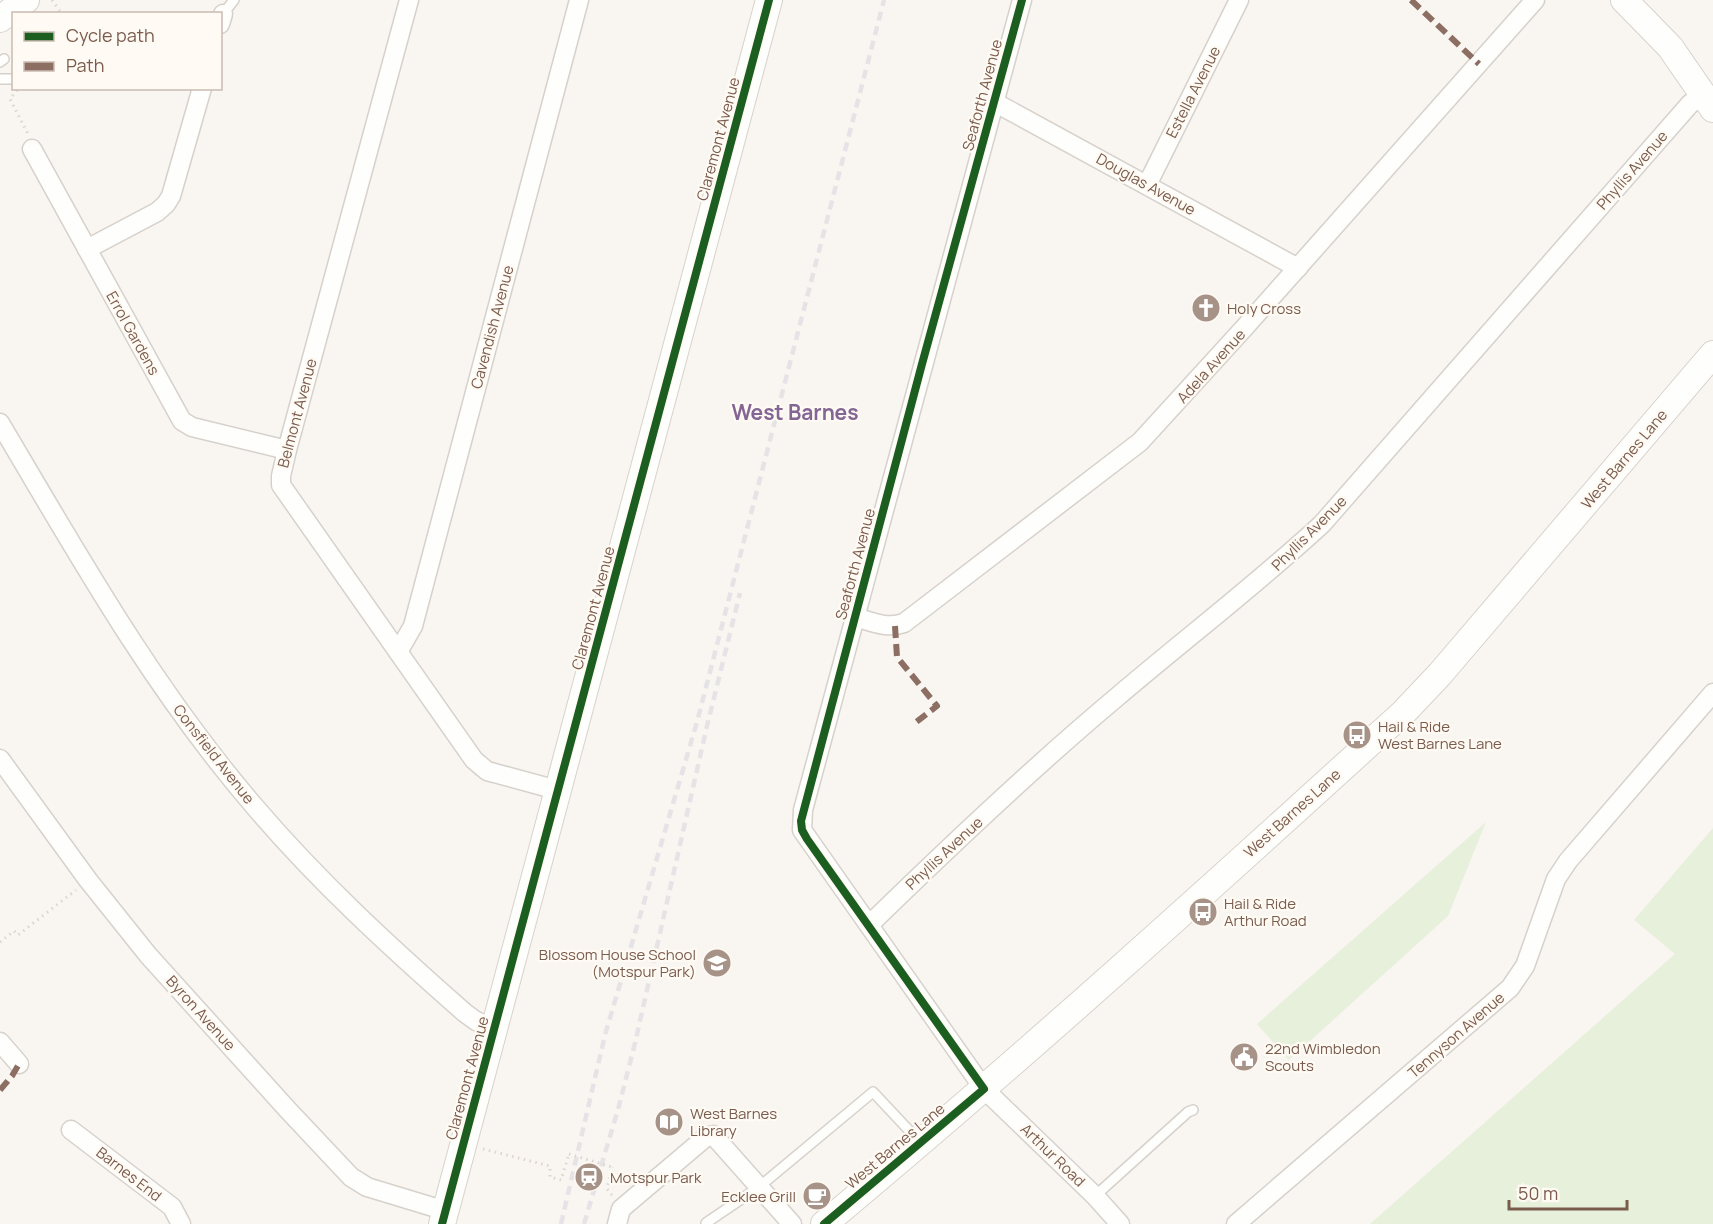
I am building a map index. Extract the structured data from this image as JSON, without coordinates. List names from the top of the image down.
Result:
{
  "streets": {
    "street": [
      "Estella Avenue",
      "Seaforth Avenue",
      "Claremont Avenue",
      "Phyllis Avenue",
      "Douglas Avenue",
      "Cavendish Avenue",
      "Errol Gardens",
      "Adela Avenue",
      "Belmont Avenue",
      "West Barnes Lane",
      "Consfield Avenue",
      "Byron Avenue",
      "Tennyson Avenue",
      "Arthur Road",
      "Barnes End"
    ]
  },
  "crossings": [
    ["Estella Avenue", "Douglas Avenue"],
    ["Seaforth Avenue", "Phyllis Avenue"],
    ["Seaforth Avenue", "Douglas Avenue"],
    ["Seaforth Avenue", "Adela Avenue"],
    ["Seaforth Avenue", "West Barnes Lane"],
    ["Seaforth Avenue", "Arthur Road"],
    ["Claremont Avenue", "Belmont Avenue"],
    ["Claremont Avenue", "Consfield Avenue"],
    ["Claremont Avenue", "Byron Avenue"],
    ["Douglas Avenue", "Adela Avenue"],
    ["Cavendish Avenue", "Belmont Avenue"],
    ["Errol Gardens", "Belmont Avenue"],
    ["West Barnes Lane", "Arthur Road"]
  ],
  "districts": ["West Barnes"],
  "places": {
    "church": ["Holy Cross"],
    "bus stop": ["Hail & Ride West Barnes Lane", "Hail & Ride Arthur Road"],
    "school or university": ["Blossom House School (Motspur Park)"],
    "public building": ["22nd Wimbledon Scouts"],
    "library": ["West Barnes Library"],
    "station": ["Motspur Park"],
    "cafe": ["Ecklee Grill"]
  },
  "legend": ["Cycle path", "Path"],
  "scale_bar": "50 m"
}
